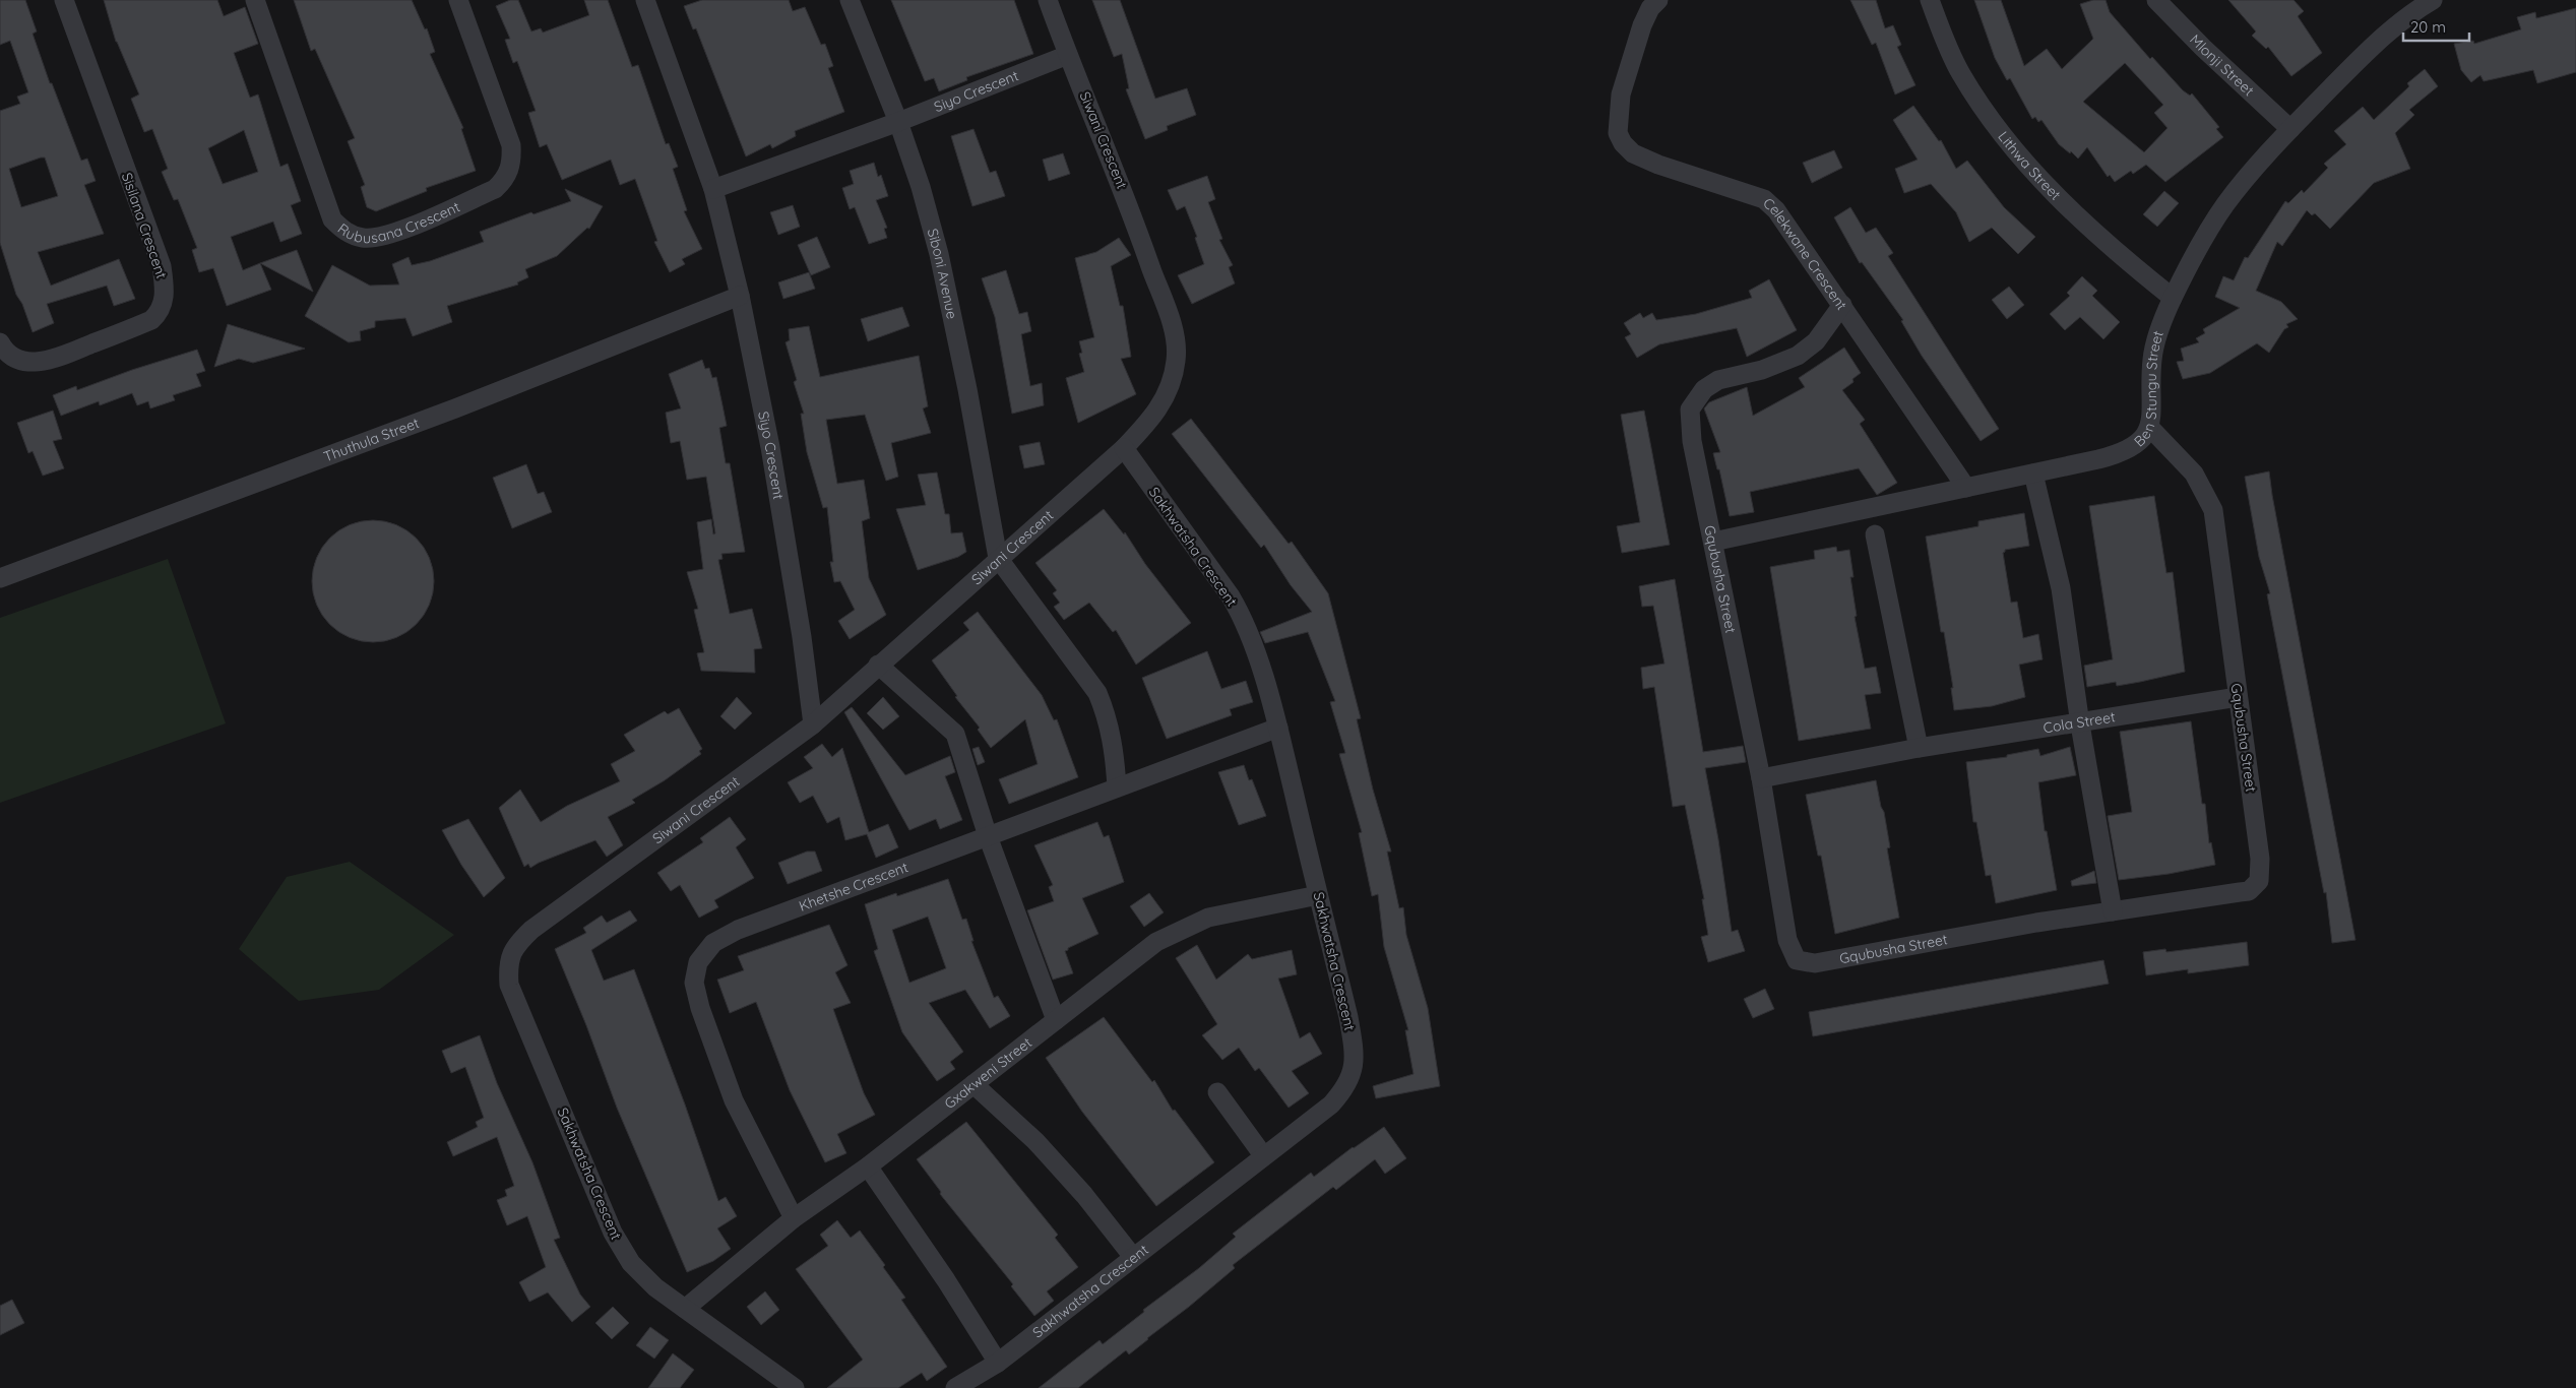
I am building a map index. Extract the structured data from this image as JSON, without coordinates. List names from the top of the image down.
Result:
{
  "streets": {
    "street": [
      "Mlonji Street",
      "Siyo Crescent",
      "Siwani Crescent",
      "Lithwa Street",
      "Rubusana Crescent",
      "Sisilana Crescent",
      "Celekwane Crescent",
      "Siboni Avenue",
      "Ben Stungu Street",
      "Thuthula Street",
      "Sakhwatsha Crescent",
      "Gqubusha Street",
      "Cola Street",
      "Khetshe Crescent",
      "Gxakweni Street"
    ]
  },
  "crossings": [
    ["Mlonji Street", "Ben Stungu Street"],
    ["Siyo Crescent", "Siwani Crescent"],
    ["Siyo Crescent", "Siboni Avenue"],
    ["Siyo Crescent", "Thuthula Street"],
    ["Siwani Crescent", "Siboni Avenue"],
    ["Siwani Crescent", "Sakhwatsha Crescent"],
    ["Lithwa Street", "Ben Stungu Street"],
    ["Celekwane Crescent", "Ben Stungu Street"],
    ["Celekwane Crescent", "Gqubusha Street"],
    ["Ben Stungu Street", "Gqubusha Street"],
    ["Sakhwatsha Crescent", "Khetshe Crescent"],
    ["Sakhwatsha Crescent", "Gxakweni Street"],
    ["Gqubusha Street", "Cola Street"],
    ["Khetshe Crescent", "Gxakweni Street"]
  ],
  "scale_bar": "20 m"
}
